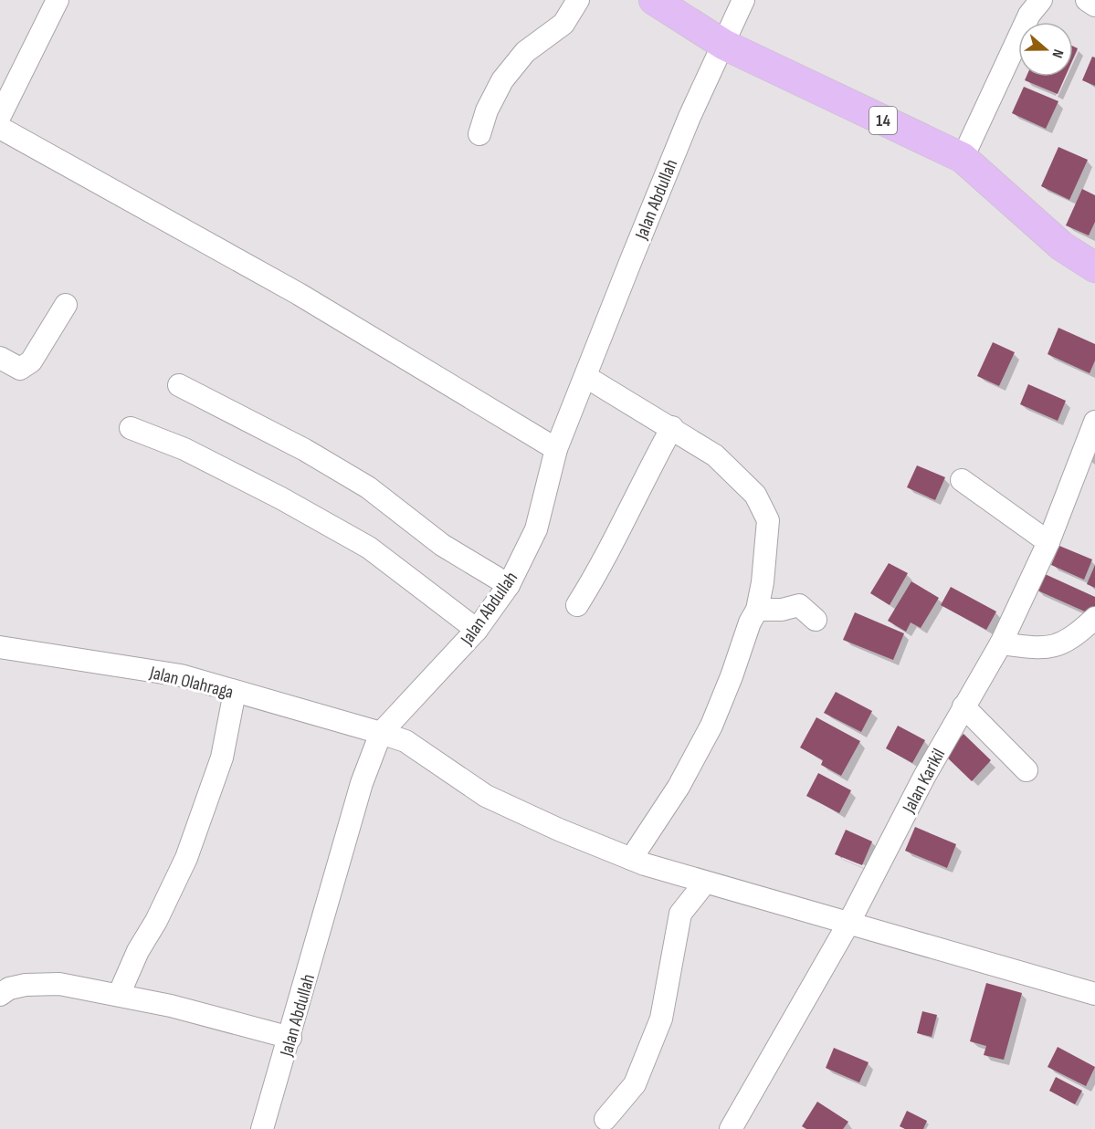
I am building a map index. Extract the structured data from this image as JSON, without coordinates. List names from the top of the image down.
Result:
{
  "streets": {
    "highway": ["14"],
    "street": ["Jalan Abdullah", "Jalan Olahraga", "Jalan Karikil"]
  },
  "crossings": [
    ["14", "Jalan Abdullah"],
    ["Jalan Abdullah", "Jalan Olahraga"],
    ["Jalan Olahraga", "Jalan Karikil"]
  ],
  "north": "right"
}
